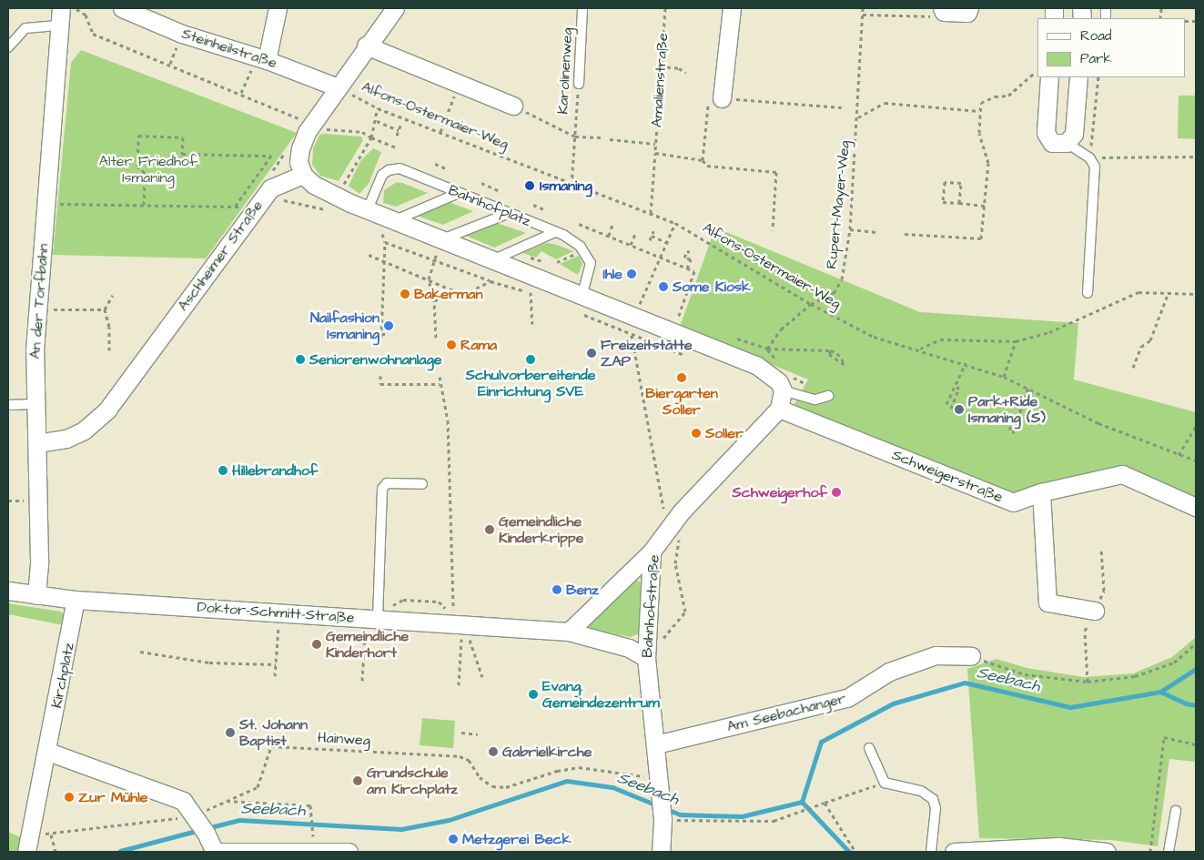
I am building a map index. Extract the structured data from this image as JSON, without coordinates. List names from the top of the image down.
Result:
{
  "streets": {
    "street": [
      "Steinheilstraße",
      "Aschheimer Straße",
      "An der Torfbahn",
      "Schweigerstraße",
      "Bahnhofstraße",
      "Doktor-Schmitt-Straße",
      "Kirchplatz",
      "Am Seebachanger"
    ],
    "lane": ["Karolinenweg", "Bahnhofplatz"],
    "path": [
      "Amalienstraße",
      "Alfons-Ostermaier-Weg",
      "Rupert-Mayer-Weg",
      "Hainweg"
    ]
  },
  "crossings": [
    ["Steinheilstraße", "Alfons-Ostermaier-Weg"],
    ["Karolinenweg", "Alfons-Ostermaier-Weg"],
    ["Amalienstraße", "Alfons-Ostermaier-Weg"],
    ["Alfons-Ostermaier-Weg", "Rupert-Mayer-Weg"],
    ["Aschheimer Straße", "An der Torfbahn"],
    ["An der Torfbahn", "Doktor-Schmitt-Straße"],
    ["Schweigerstraße", "Bahnhofstraße"],
    ["Bahnhofstraße", "Doktor-Schmitt-Straße"],
    ["Bahnhofstraße", "Am Seebachanger"],
    ["Bahnhofstraße", "Hainweg"],
    ["Doktor-Schmitt-Straße", "Kirchplatz"]
  ],
  "water": ["Seebach"],
  "parks": ["Alter Friedhof Ismaning"],
  "places": [
    "Ismaning",
    "Ihle",
    "Some Kiosk",
    "Bakerman",
    "Nailfashion Ismaning",
    "Rama",
    "Freizeitstätte ZAP",
    "Seniorenwohnanlage",
    "Schulvorbereitende Einrichtung SVE",
    "Biergarten Soller",
    "Park+Ride Ismaning (S)",
    "Soller",
    "Hillebrandhof",
    "Schweigerhof",
    "Gemeindliche Kinderkrippe",
    "Benz",
    "Gemeindliche Kinderhort",
    "Evang. Gemeindezentrum",
    "St. Johann Baptist",
    "Gabrielkirche",
    "Grundschule am Kirchplatz",
    "Zur Mühle",
    "Metzgerei Beck"
  ],
  "legend": ["Road", "Park"]
}
